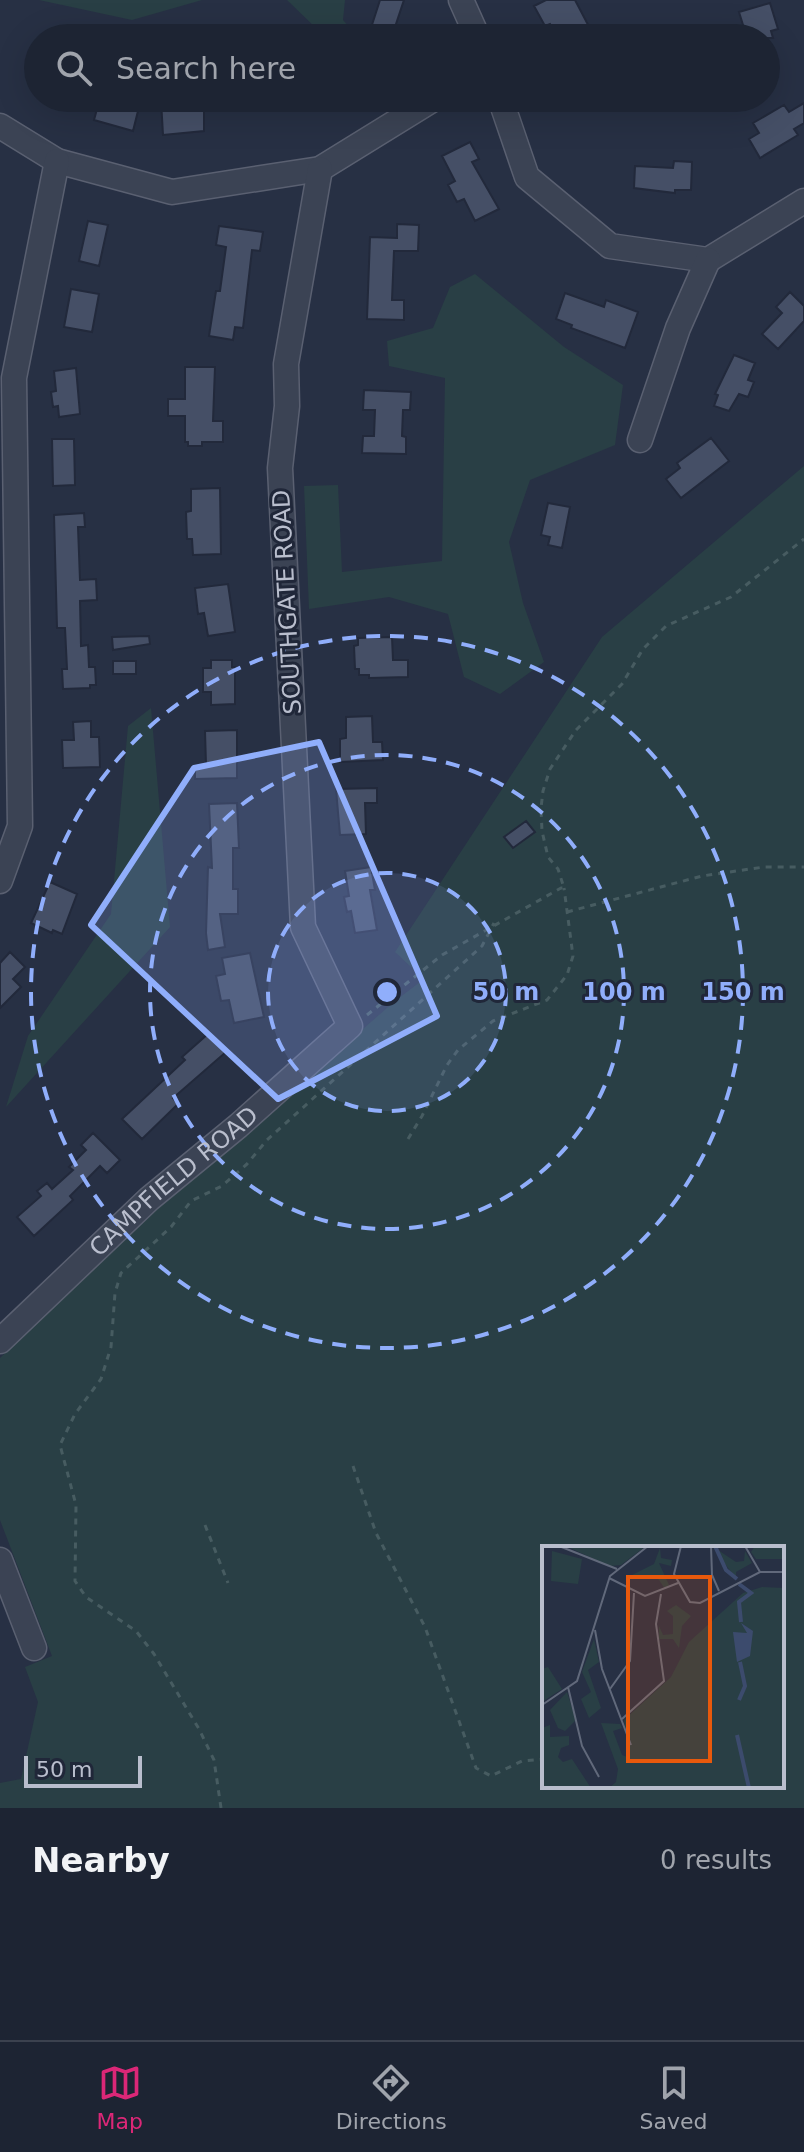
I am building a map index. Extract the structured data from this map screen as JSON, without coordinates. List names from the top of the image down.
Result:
{
  "streets": {
    "street": ["SOUTHGATE ROAD", "CAMPFIELD ROAD"]
  },
  "crossings": [
    ["SOUTHGATE ROAD", "CAMPFIELD ROAD"]
  ],
  "scale_bar": "50 m",
  "page": {
    "search": "Search here",
    "scale": "50 m",
    "heading": ["Nearby", "0 results"],
    "nav": ["Map", "Directions", "Saved"]
  },
  "rings": ["50 m", "100 m", "150 m"]
}
